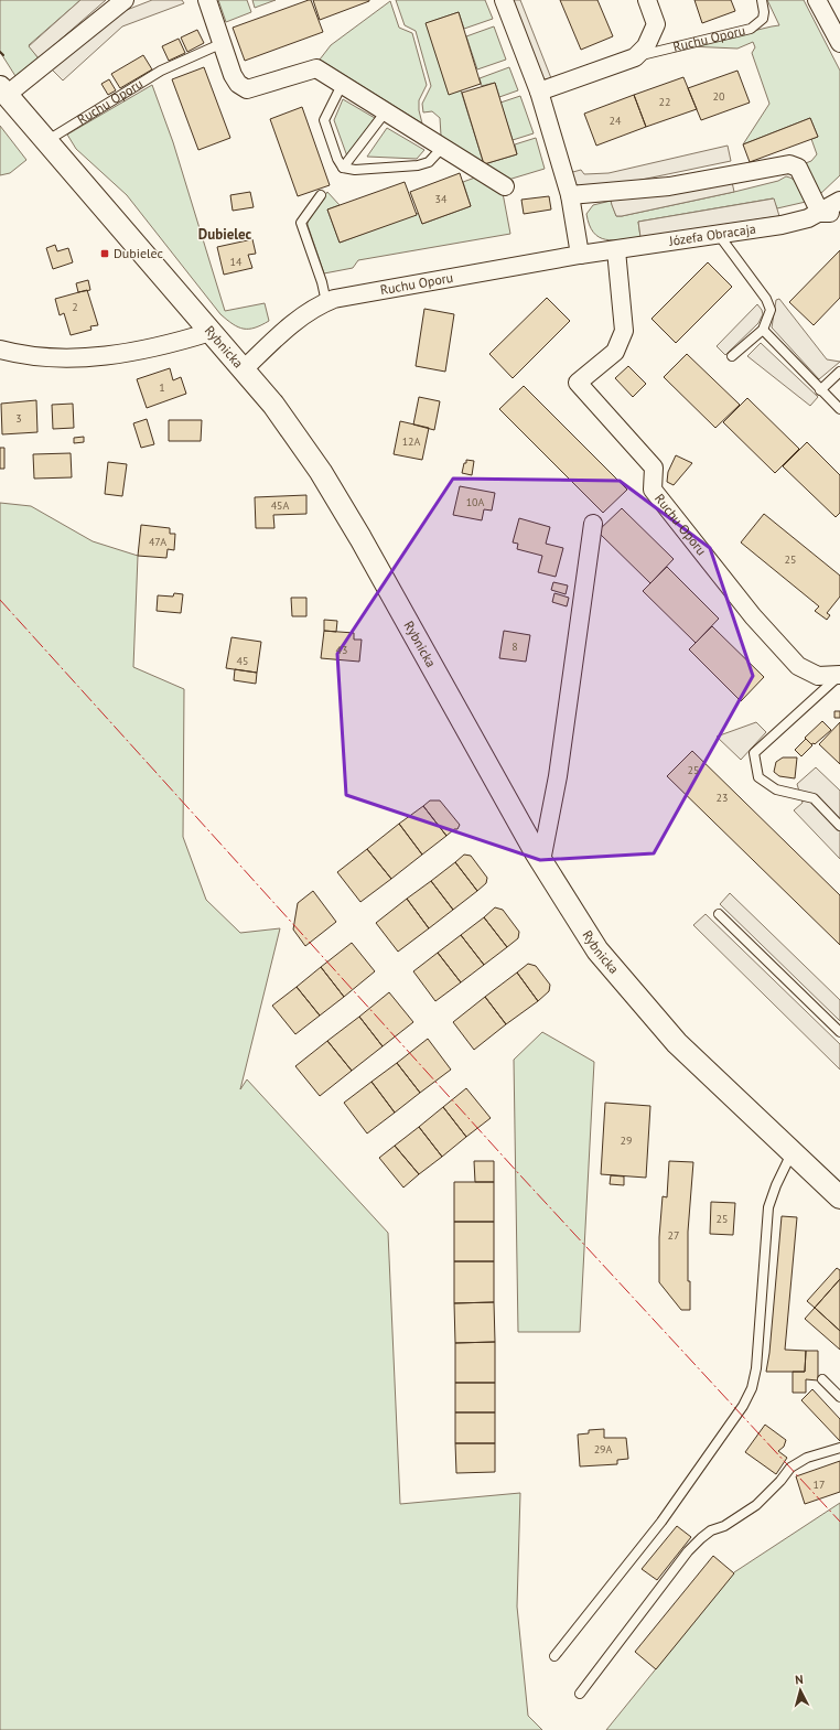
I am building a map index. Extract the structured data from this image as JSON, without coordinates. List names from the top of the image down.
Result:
{
  "streets": {
    "street": ["Ruchu Oporu", "Józefa Obracaja", "Rybnicka"]
  },
  "crossings": [
    ["Ruchu Oporu", "Józefa Obracaja"],
    ["Ruchu Oporu", "Rybnicka"]
  ],
  "districts": ["Dubielec"],
  "places": {
    "transit": ["Dubielec"]
  },
  "house_numbers": [
    "20",
    "22",
    "24",
    "34",
    "14",
    "2",
    "1",
    "3",
    "12A",
    "10A",
    "45A",
    "47A",
    "25",
    "8",
    "43",
    "45",
    "25",
    "23",
    "29",
    "25",
    "27",
    "29A",
    "17"
  ],
  "north": "top"
}
